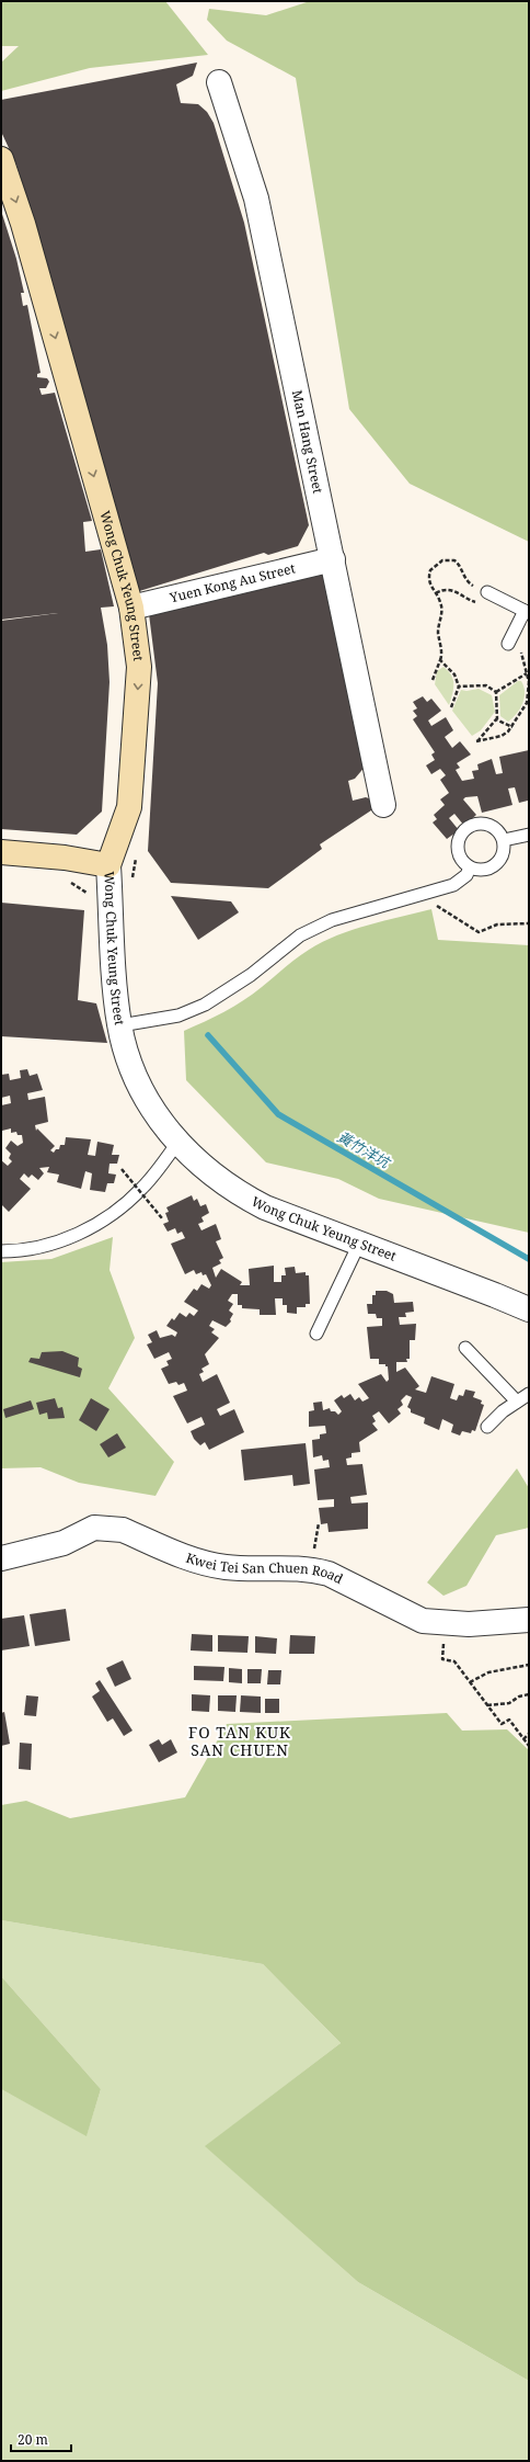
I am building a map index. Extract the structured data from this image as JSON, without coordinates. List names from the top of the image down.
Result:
{
  "streets": {
    "street": [
      "Man Hang Street",
      "Yuen Kong Au Street",
      "Wong Chuk Yeung Street",
      "Kwei Tei San Chuen Road"
    ]
  },
  "crossings": [
    ["Man Hang Street", "Yuen Kong Au Street"],
    ["Yuen Kong Au Street", "Wong Chuk Yeung Street"]
  ],
  "one_way": ["Wong Chuk Yeung Street"],
  "districts": ["FO TAN KUK SAN CHUEN"],
  "water": ["黃竹洋坑"],
  "scale_bar": "20 m"
}
